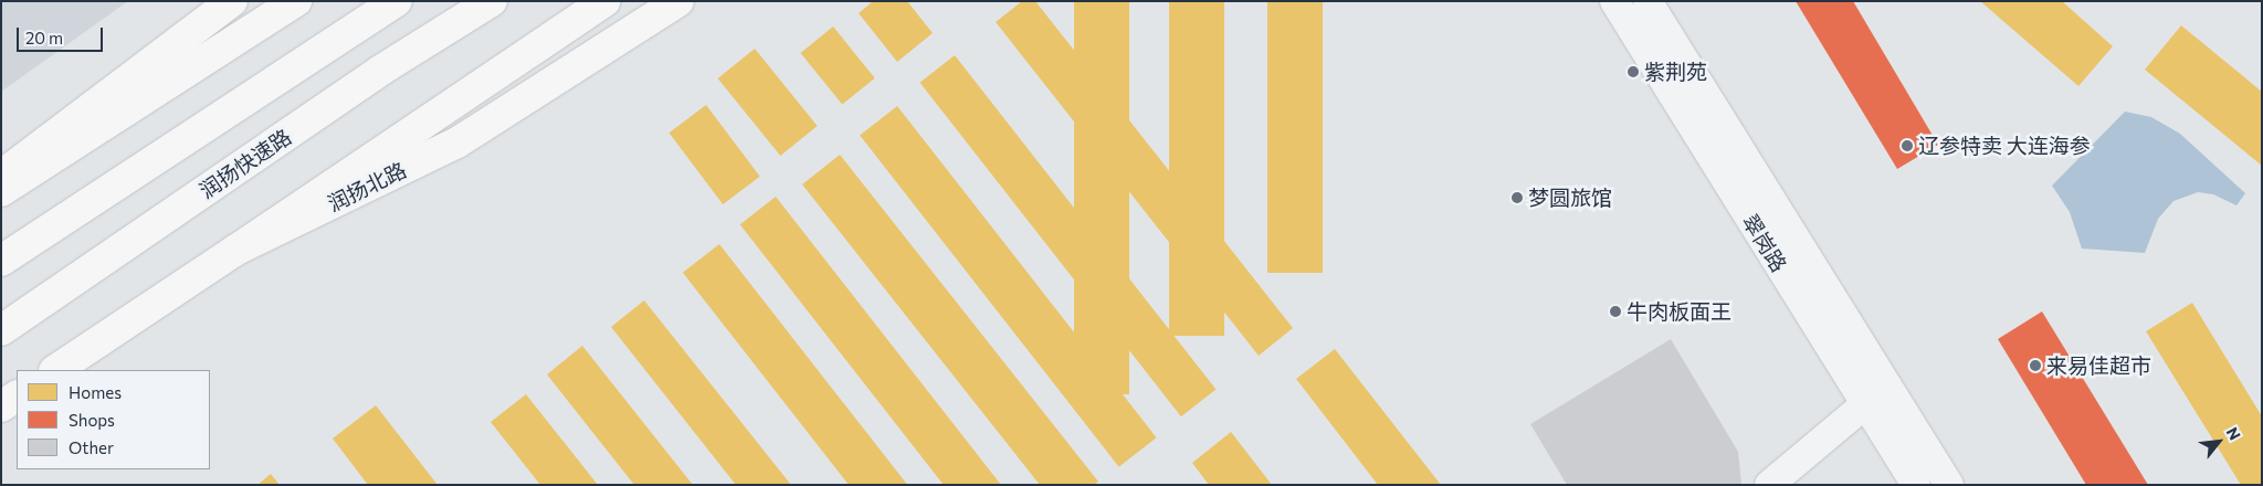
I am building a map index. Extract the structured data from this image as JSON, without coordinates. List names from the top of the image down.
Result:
{
  "streets": {
    "main road": ["润扬快速路", "润扬北路"],
    "street": ["翠岗路"]
  },
  "places": [
    "紫荆苑",
    "辽参特卖 大连海参",
    "梦圆旅馆",
    "牛肉板面王",
    "来易佳超市"
  ],
  "legend": ["Homes", "Shops", "Other"],
  "scale_bar": "20 m",
  "north": "top right"
}
